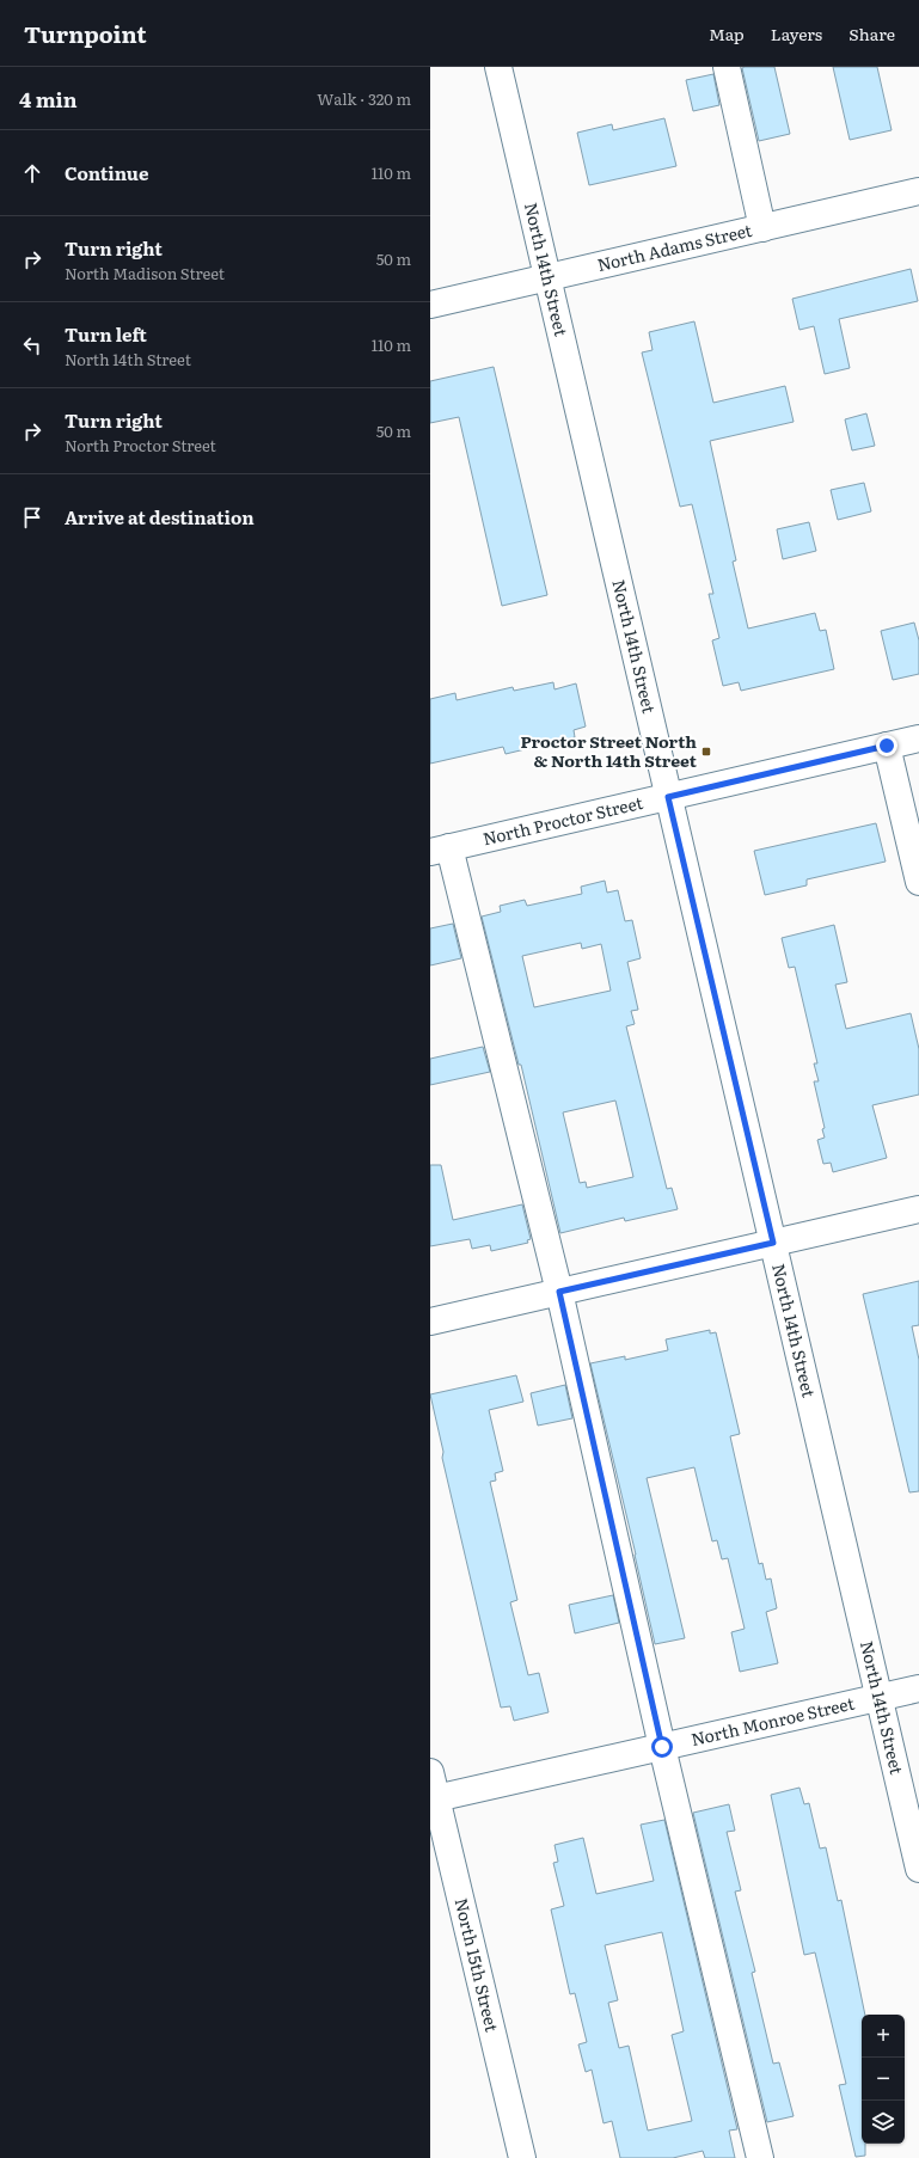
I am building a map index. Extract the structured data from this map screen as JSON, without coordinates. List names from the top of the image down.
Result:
{
  "streets": {
    "street": [
      "North Adams Street",
      "North 14th Street",
      "North Proctor Street",
      "North Monroe Street",
      "North 15th Street"
    ]
  },
  "crossings": [
    ["North Adams Street", "North 14th Street"],
    ["North 14th Street", "North Proctor Street"],
    ["North 14th Street", "North Monroe Street"],
    ["North Monroe Street", "North 15th Street"]
  ],
  "places": {
    "transit": ["Proctor Street North & North 14th Street"]
  },
  "page": {
    "header": "Turnpoint",
    "nav": ["Map", "Layers", "Share"],
    "heading": ["4 min", "Walk · 320 m"],
    "list": [
      ["Continue", "110 m"],
      ["Turn right", "North Madison Street", "50 m"],
      ["Turn left", "North 14th Street", "110 m"],
      ["Turn right", "North Proctor Street", "50 m"],
      "Arrive at destination"
    ],
    "map_buttons": ["+", "−"]
  }
}
